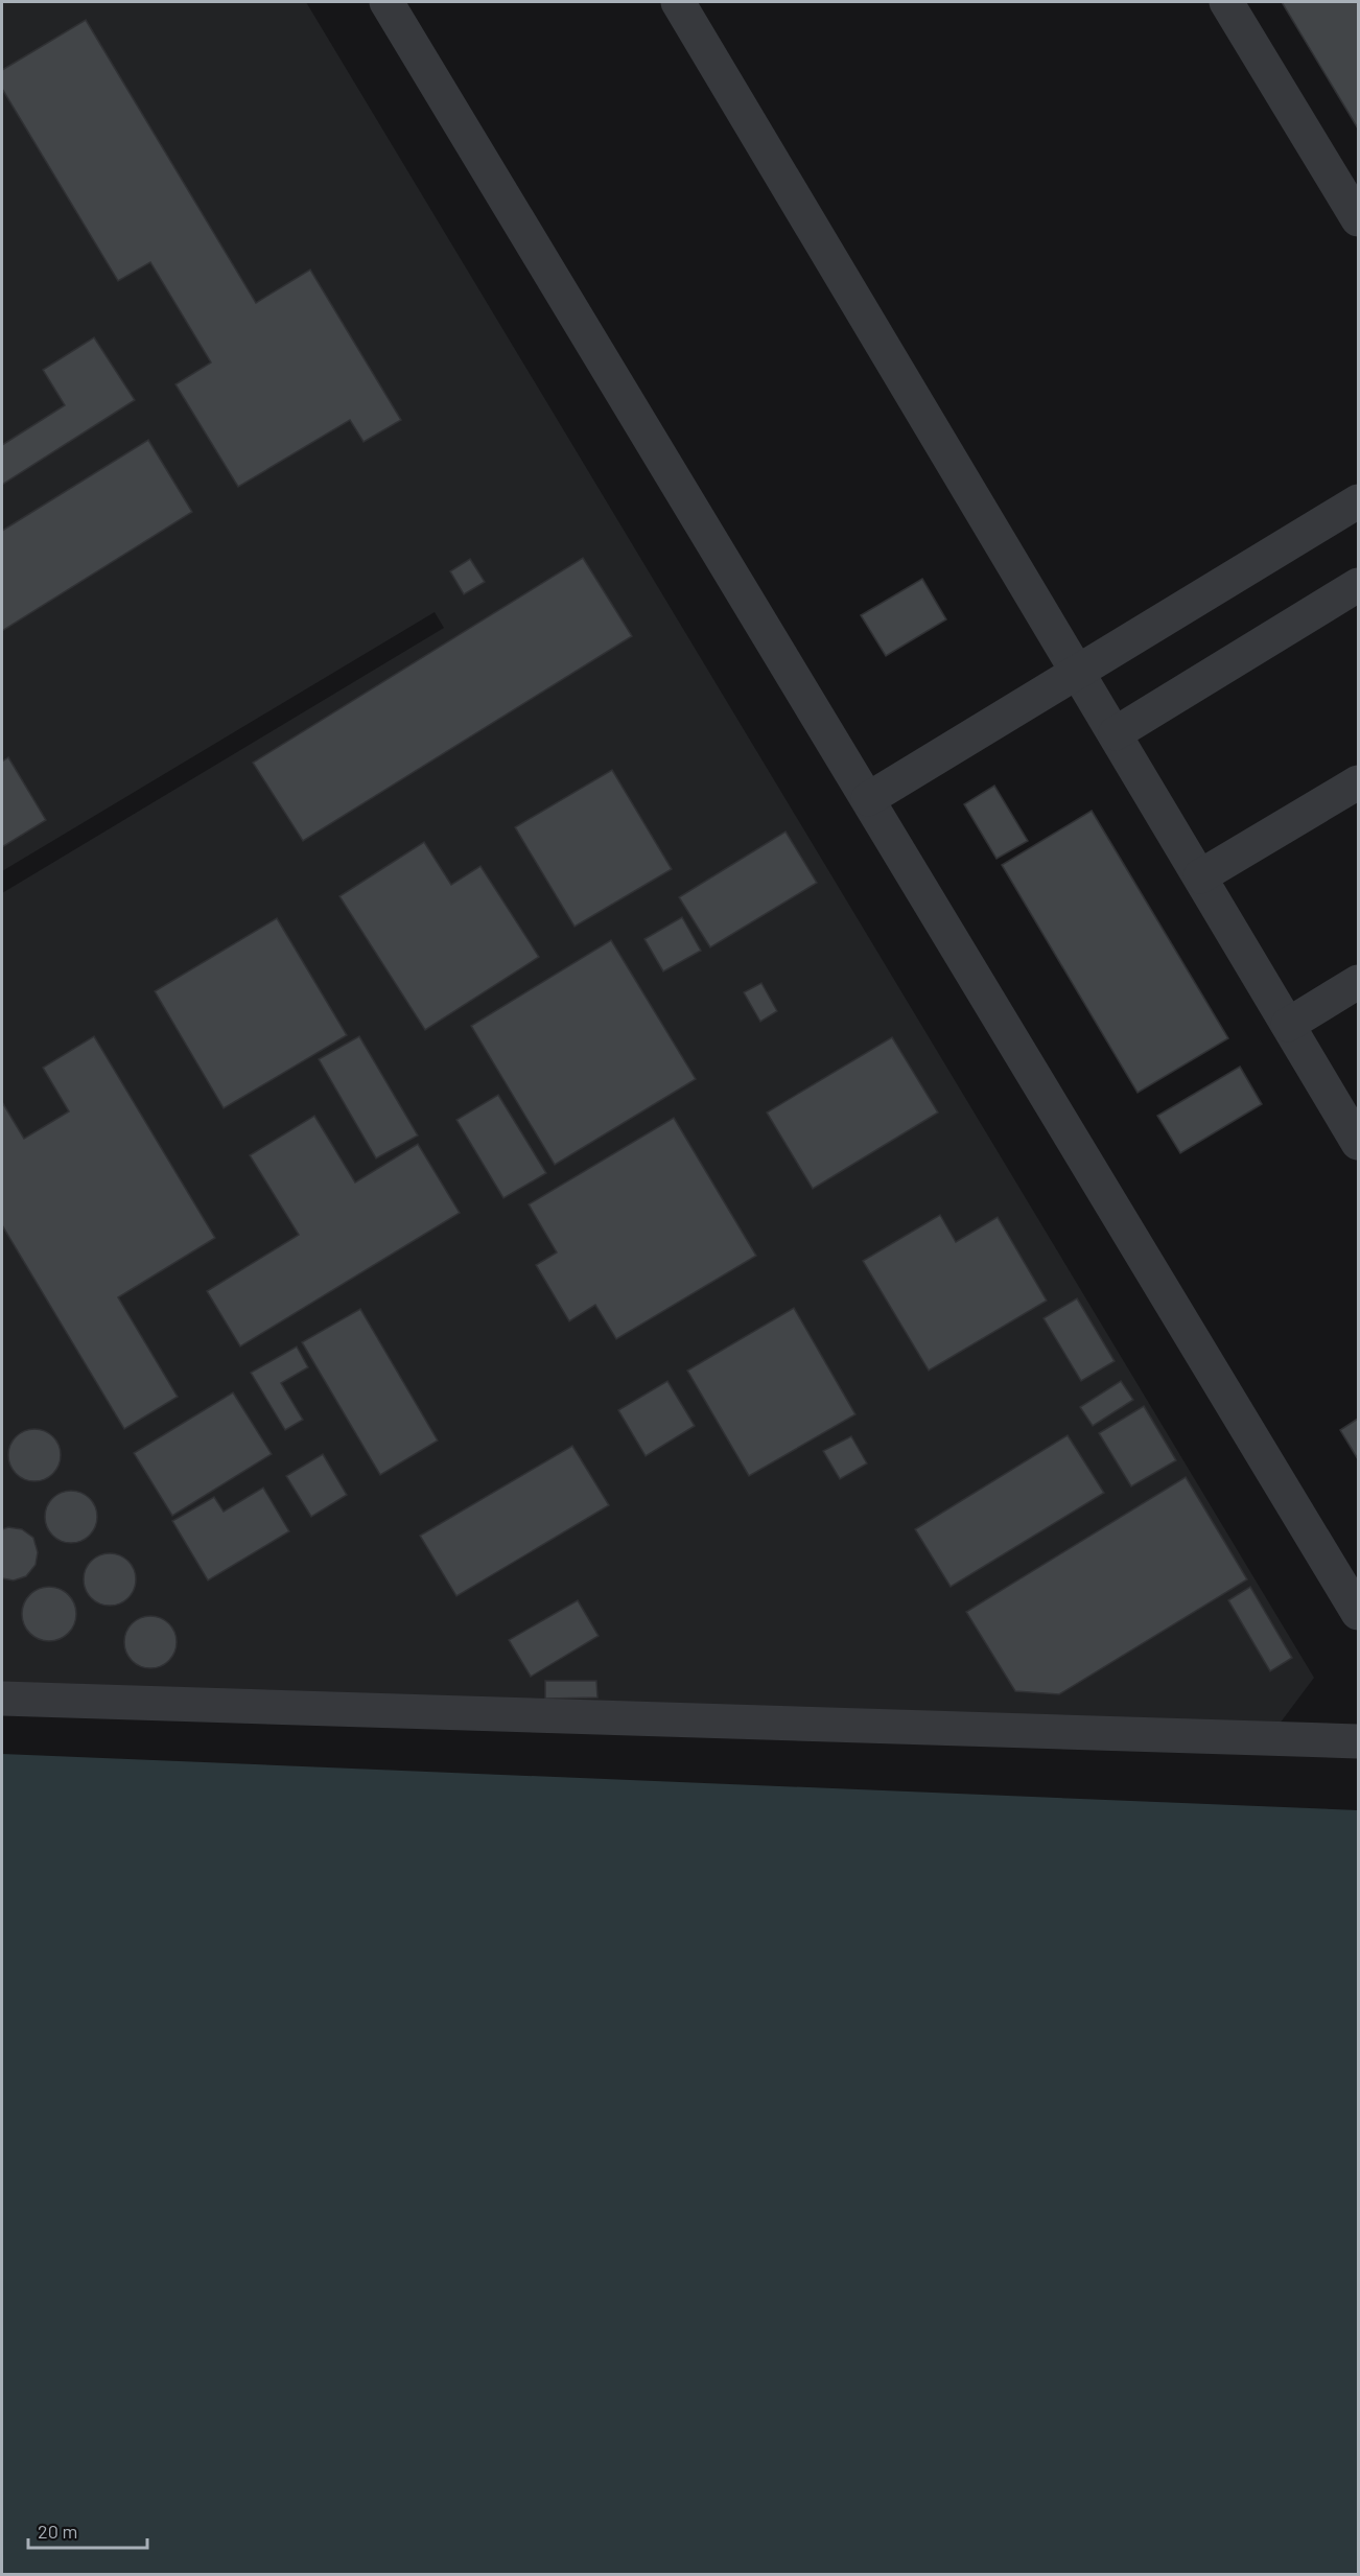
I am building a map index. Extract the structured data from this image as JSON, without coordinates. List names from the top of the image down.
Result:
{
  "scale_bar": "20 m"
}
